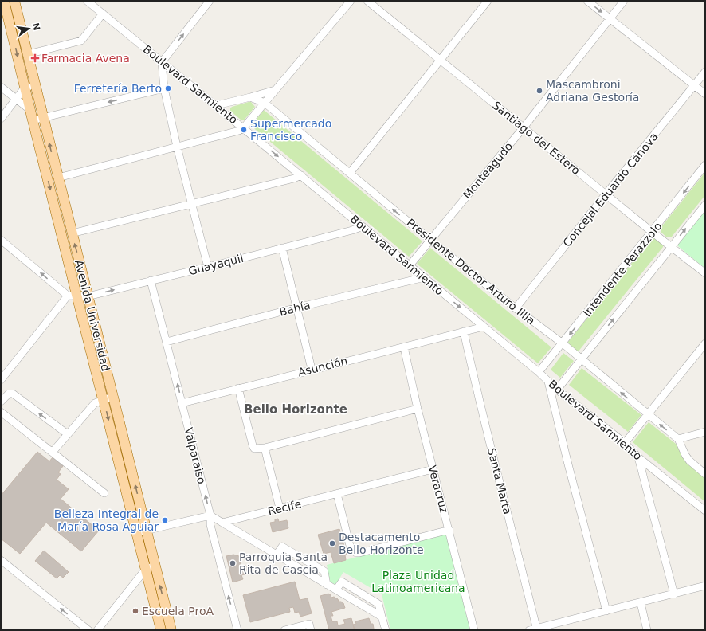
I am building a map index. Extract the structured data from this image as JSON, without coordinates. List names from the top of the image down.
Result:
{
  "streets": {
    "main road": ["Avenida Universidad"],
    "street": [
      "Boulevard Sarmiento",
      "Santiago del Estero",
      "Monteagudo",
      "Concejal Eduardo Cánova",
      "Guayaquil",
      "Intendente Perazzolo",
      "Presidente Doctor Arturo Illia",
      "Bahía",
      "Asunción",
      "Valparaiso",
      "Santa Marta",
      "Veracruz",
      "Recife"
    ]
  },
  "crossings": [
    ["Boulevard Sarmiento", "Monteagudo"],
    ["Boulevard Sarmiento", "Guayaquil"],
    ["Boulevard Sarmiento", "Intendente Perazzolo"],
    ["Boulevard Sarmiento", "Bahía"],
    ["Boulevard Sarmiento", "Asunción"],
    ["Santiago del Estero", "Monteagudo"],
    ["Santiago del Estero", "Concejal Eduardo Cánova"],
    ["Santiago del Estero", "Intendente Perazzolo"],
    ["Monteagudo", "Presidente Doctor Arturo Illia"],
    ["Concejal Eduardo Cánova", "Presidente Doctor Arturo Illia"],
    ["Guayaquil", "Avenida Universidad"],
    ["Guayaquil", "Valparaiso"],
    ["Intendente Perazzolo", "Presidente Doctor Arturo Illia"],
    ["Bahía", "Valparaiso"],
    ["Asunción", "Valparaiso"],
    ["Asunción", "Santa Marta"],
    ["Asunción", "Veracruz"],
    ["Veracruz", "Recife"]
  ],
  "one_way": ["Presidente Doctor Arturo Illia", "Valparaiso"],
  "districts": ["Bello Horizonte"],
  "parks": ["Plaza Unidad Latinoamericana"],
  "places": {
    "health": ["Farmacia Avena"],
    "other": [
      "Ferretería Berto",
      "Mascambroni Adriana Gestoría",
      "Supermercado Francisco",
      "Belleza Integral de María Rosa Aguiar",
      "Destacamento Bello Horizonte",
      "Parroquia Santa Rita de Cascia",
      "Escuela ProA"
    ]
  },
  "north": "right"
}
